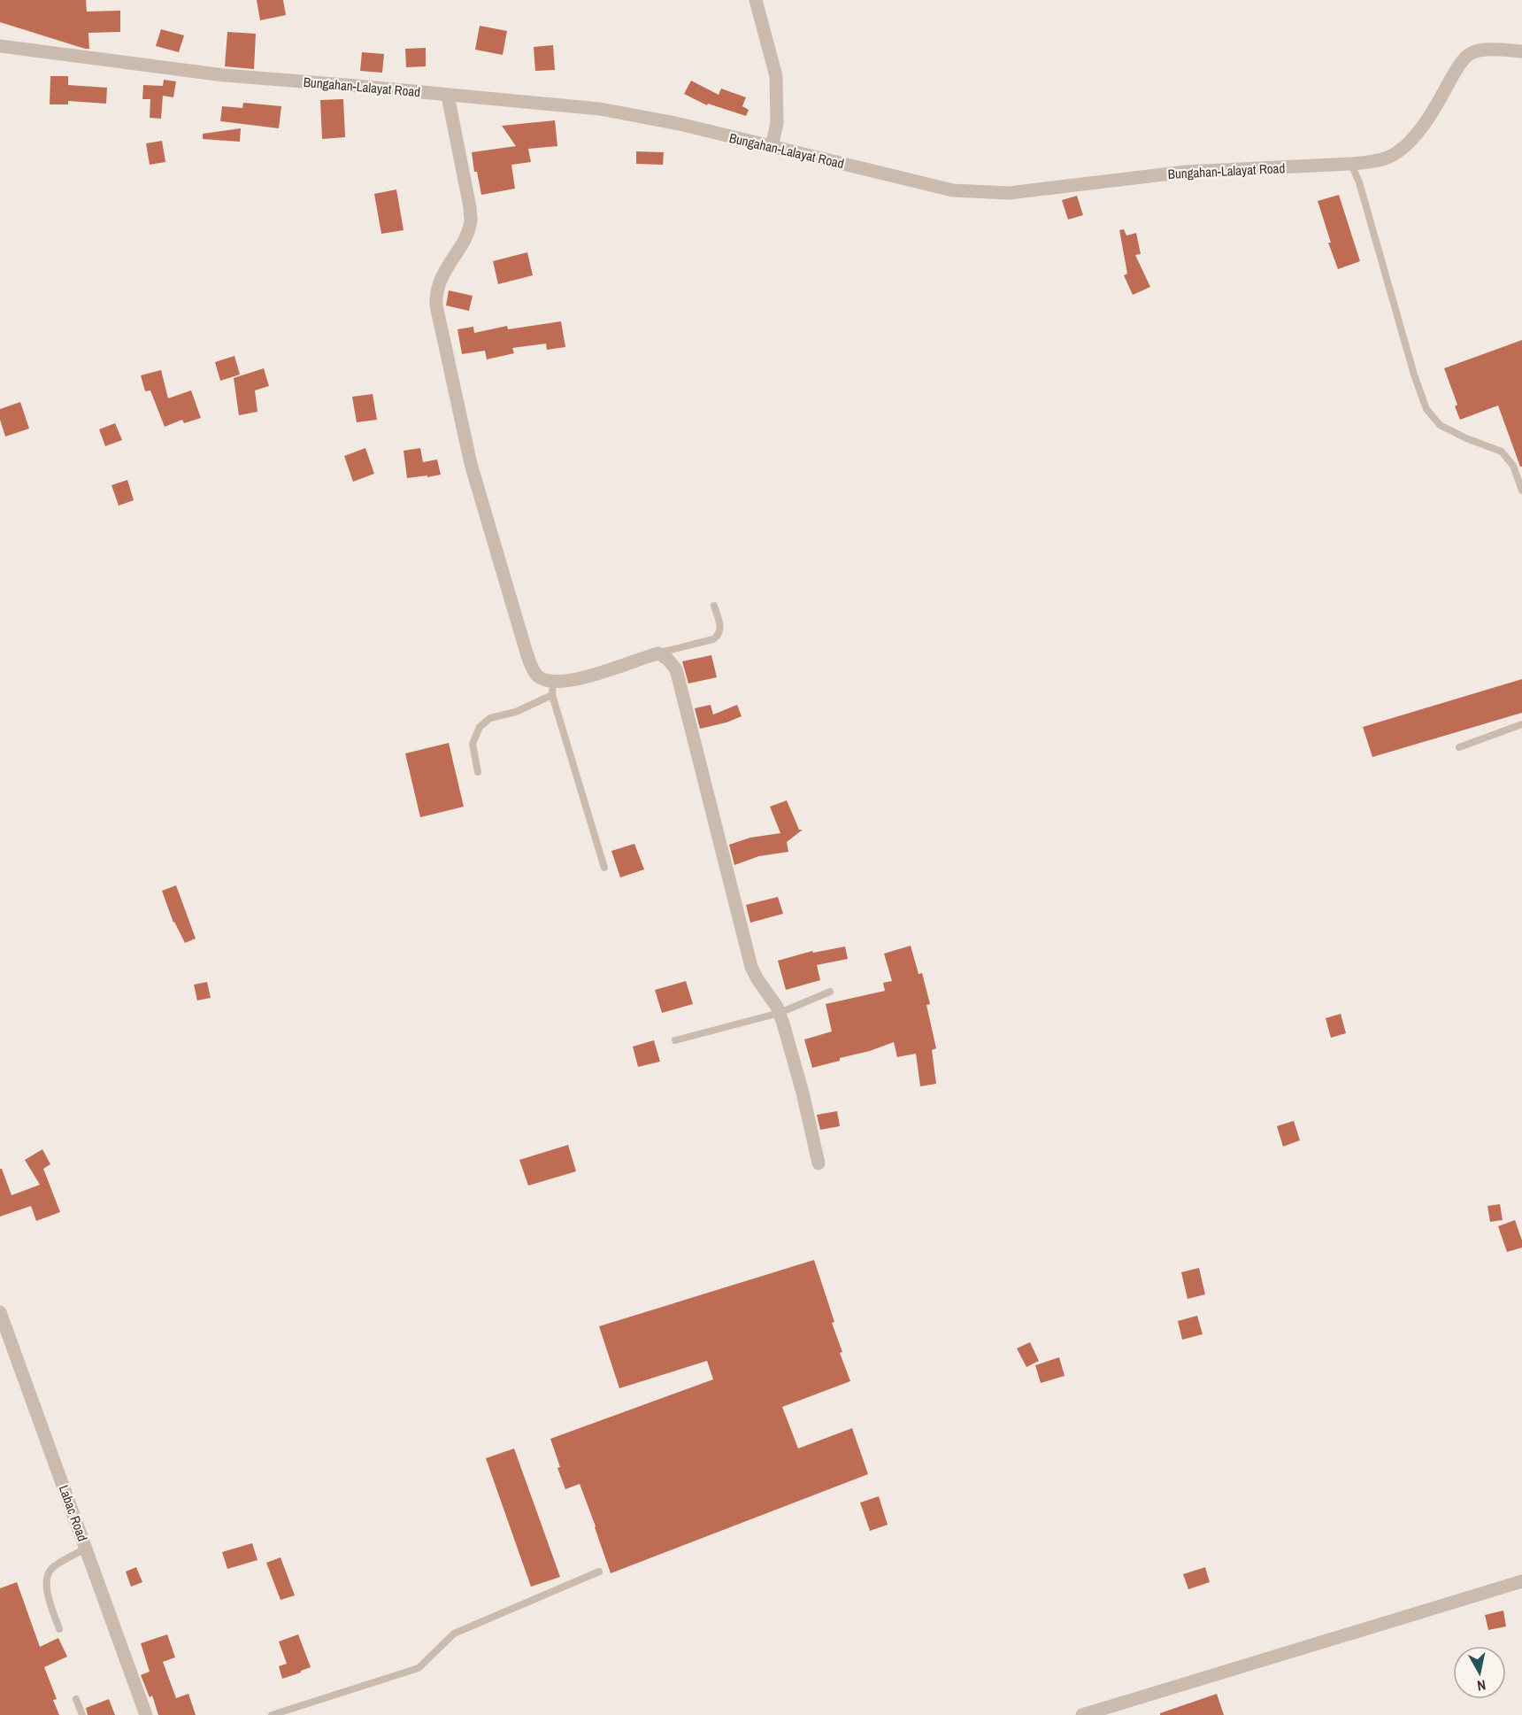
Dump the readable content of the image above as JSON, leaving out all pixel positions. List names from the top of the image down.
{
  "streets": {
    "street": ["Bungahan-Lalayat Road", "Labac Road"]
  },
  "north": "bottom"
}
